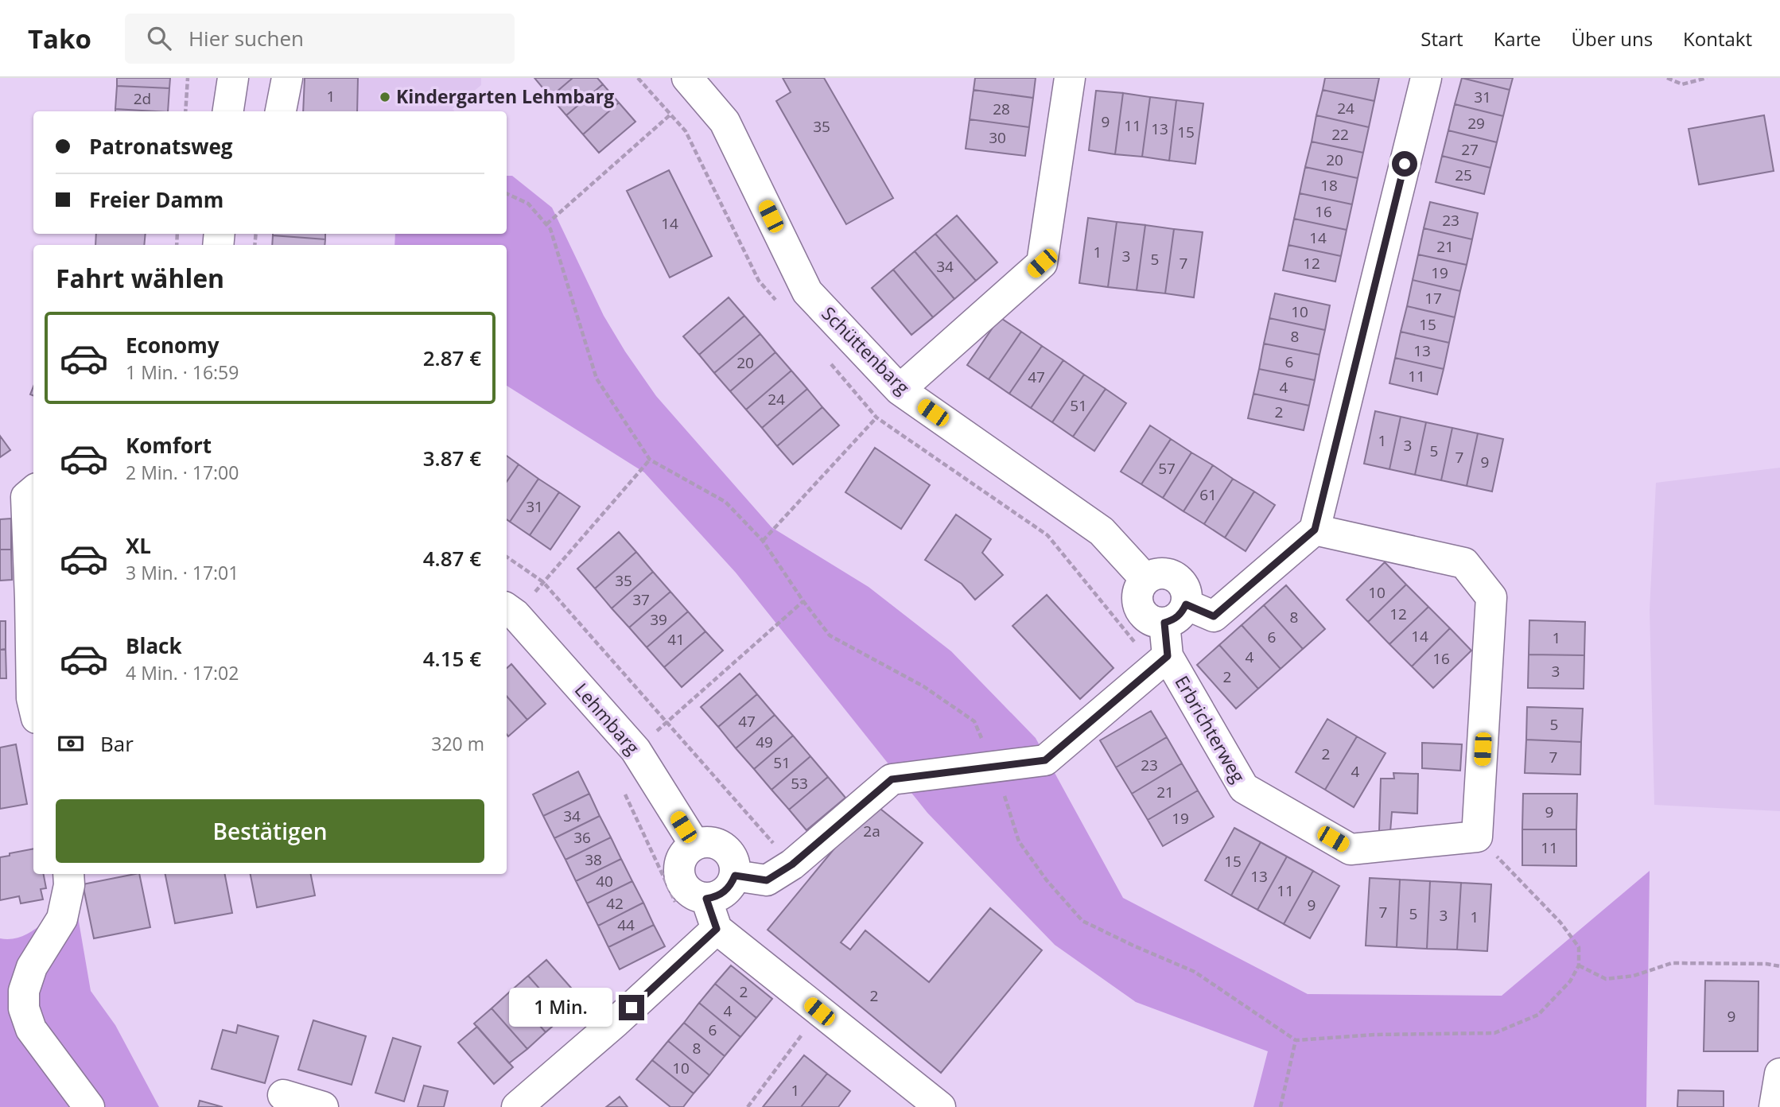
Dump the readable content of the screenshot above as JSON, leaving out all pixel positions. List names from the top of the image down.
{
  "streets": {
    "street": ["Schüttenbarg", "Lehmbarg", "Erbrichterweg"]
  },
  "crossings": [
    ["Schüttenbarg", "Erbrichterweg"]
  ],
  "places": ["Kindergarten Lehmbarg"],
  "house_numbers": [
    "1",
    "31",
    "2d",
    "24",
    "28",
    "9",
    "29",
    "11",
    "35",
    "13",
    "15",
    "22",
    "30",
    "27",
    "20",
    "25",
    "18",
    "16",
    "23",
    "14",
    "14",
    "21",
    "1",
    "3",
    "5",
    "7",
    "12",
    "34",
    "19",
    "17",
    "10",
    "15",
    "8",
    "13",
    "6",
    "20",
    "11",
    "47",
    "4",
    "24",
    "51",
    "2",
    "1",
    "3",
    "5",
    "7",
    "9",
    "57",
    "61",
    "31",
    "35",
    "10",
    "37",
    "12",
    "8",
    "39",
    "14",
    "6",
    "1",
    "41",
    "4",
    "16",
    "3",
    "2",
    "47",
    "5",
    "49",
    "2",
    "7",
    "51",
    "23",
    "4",
    "53",
    "21",
    "9",
    "34",
    "19",
    "2a",
    "36",
    "11",
    "38",
    "15",
    "13",
    "40",
    "11",
    "42",
    "9",
    "7",
    "5",
    "3",
    "1",
    "44",
    "2",
    "2",
    "4",
    "9",
    "6",
    "8",
    "10",
    "1"
  ],
  "page": {
    "header": "Tako",
    "search": "Hier suchen",
    "nav": [
      "Start",
      "Karte",
      "Über uns",
      "Kontakt"
    ],
    "banner": ["Patronatsweg", "Freier Damm"],
    "heading": "Fahrt wählen",
    "list": [
      {
        "name": "Economy",
        "note": "1 Min. · 16:59",
        "value": "2.87 €"
      },
      {
        "name": "Komfort",
        "note": "2 Min. · 17:00",
        "value": "3.87 €"
      },
      {
        "name": "XL",
        "note": "3 Min. · 17:01",
        "value": "4.87 €"
      },
      {
        "name": "Black",
        "note": "4 Min. · 17:02",
        "value": "4.15 €"
      }
    ],
    "pay": ["Bar", "320 m"],
    "buttons": "Bestätigen",
    "bubble": "1 Min."
  }
}
